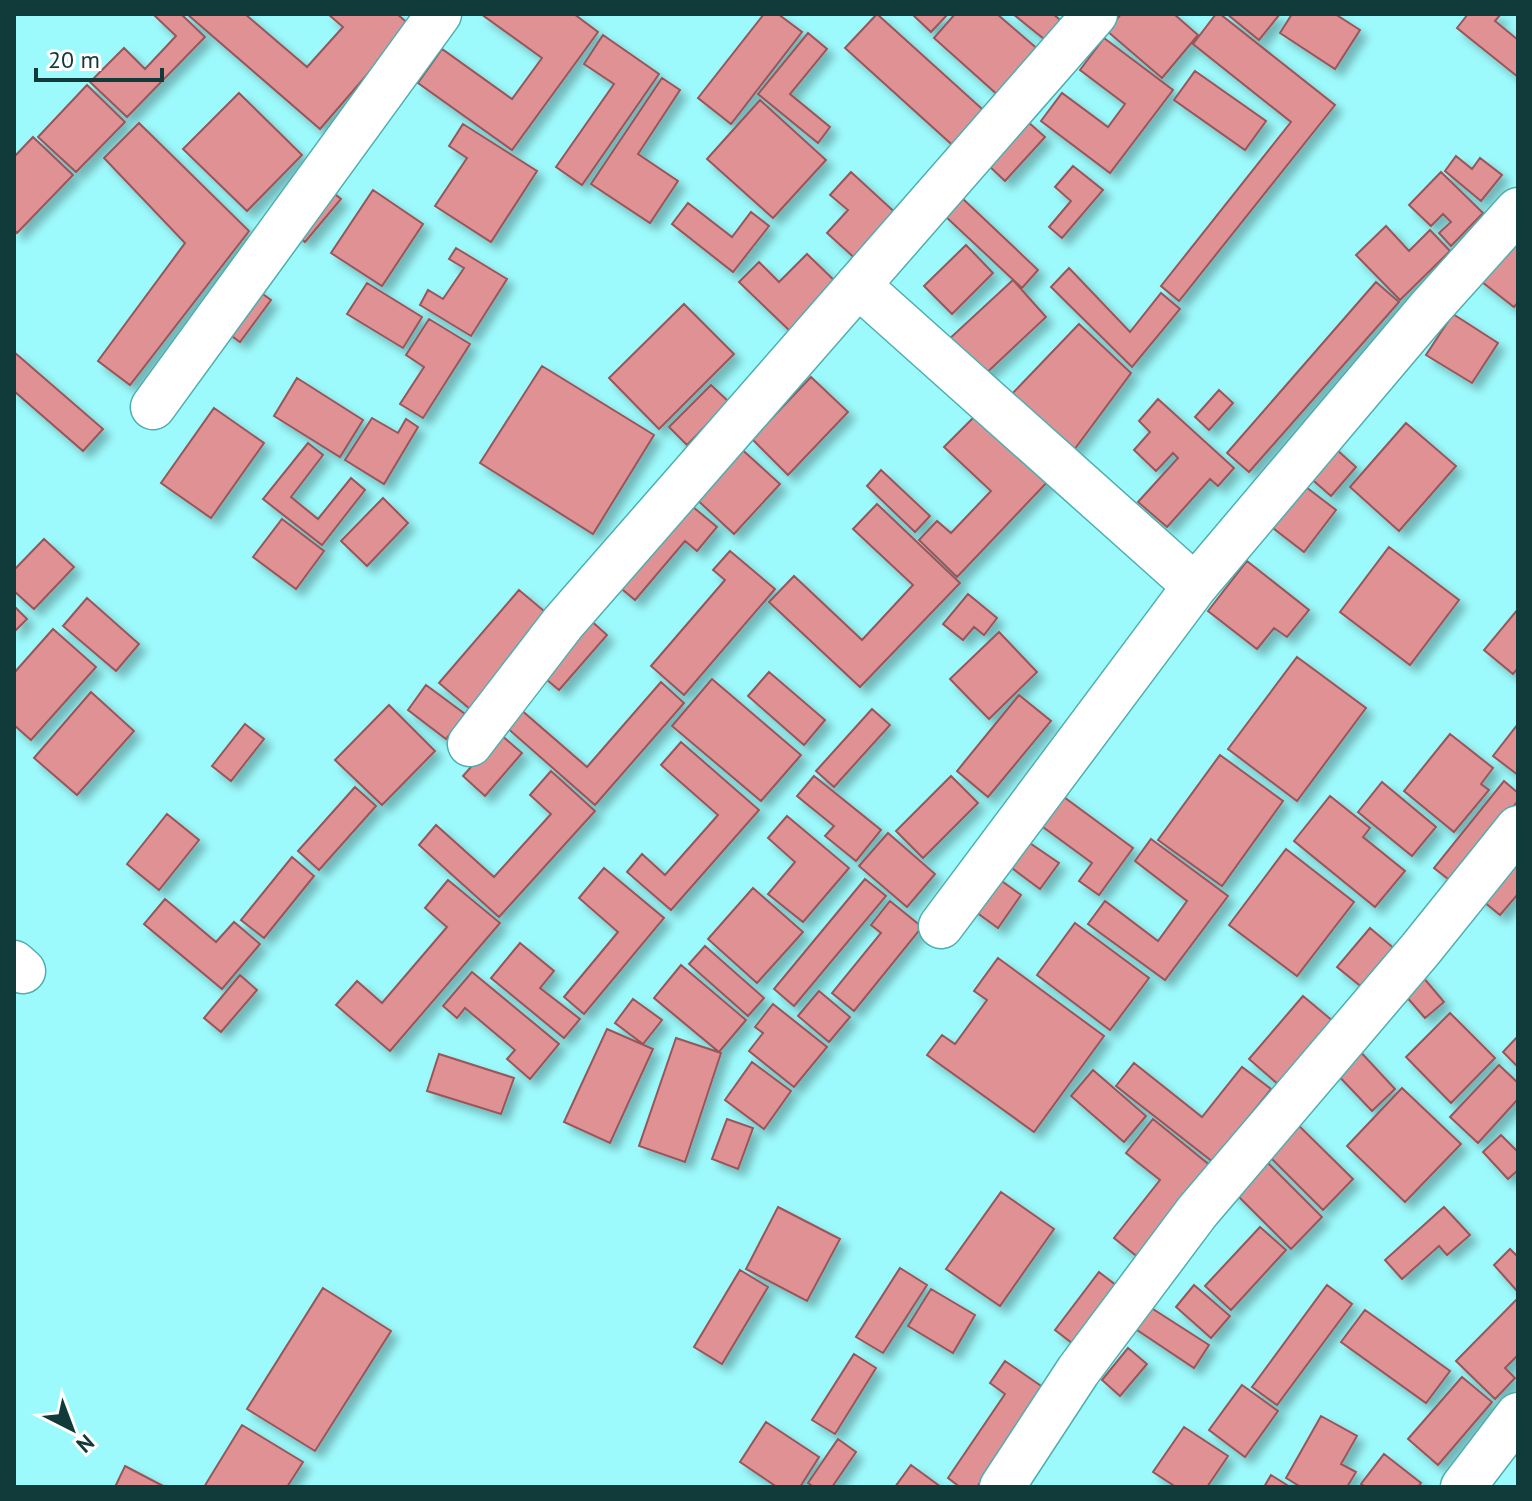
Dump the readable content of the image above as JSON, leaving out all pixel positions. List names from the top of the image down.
{
  "scale_bar": "20 m",
  "north": "bottom right"
}
